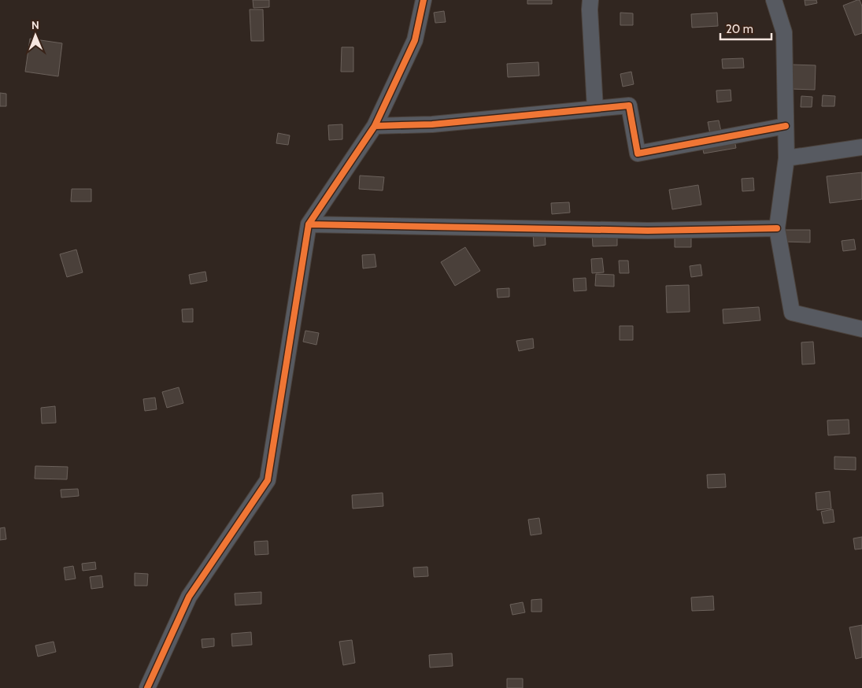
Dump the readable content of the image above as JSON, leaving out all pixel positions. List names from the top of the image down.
{
  "scale_bar": "20 m",
  "north": "top"
}
